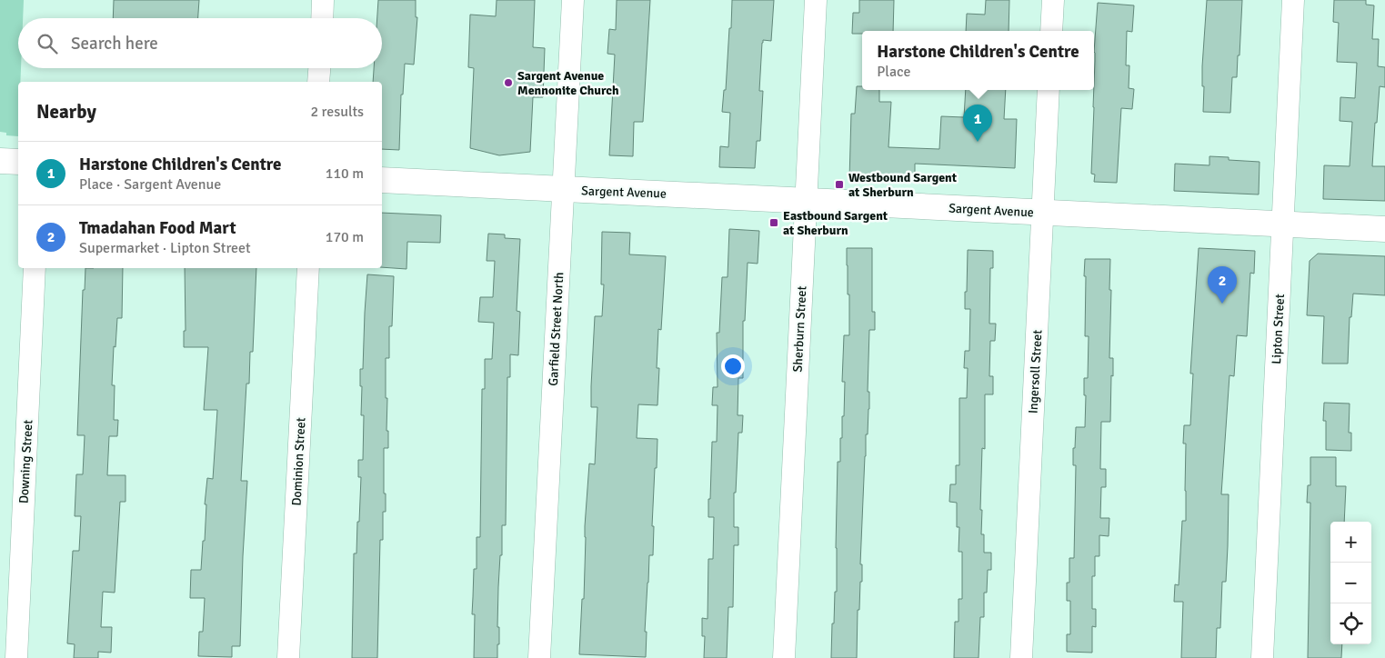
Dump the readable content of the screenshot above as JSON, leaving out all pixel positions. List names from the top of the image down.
{
  "streets": {
    "main road": ["Sargent Avenue"],
    "street": [
      "Garfield Street North",
      "Sherburn Street",
      "Lipton Street",
      "Ingersoll Street",
      "Downing Street",
      "Dominion Street"
    ]
  },
  "crossings": [
    ["Sargent Avenue", "Garfield Street North"],
    ["Sargent Avenue", "Sherburn Street"],
    ["Sargent Avenue", "Lipton Street"],
    ["Sargent Avenue", "Ingersoll Street"]
  ],
  "places": {
    "other": ["Sargent Avenue Mennonite Church"],
    "transit": ["Westbound Sargent at Sherburn", "Eastbound Sargent at Sherburn"]
  },
  "page": {
    "search": "Search here",
    "popup": ["Harstone Children's Centre", "Place"],
    "heading": ["Nearby", "2 results"],
    "pins": ["1", "2"],
    "list": [
      {
        "mark": "1",
        "name": "Harstone Children's Centre",
        "note": "Place · Sargent Avenue",
        "value": "110 m"
      },
      {
        "mark": "2",
        "name": "Tmadahan Food Mart",
        "note": "Supermarket · Lipton Street",
        "value": "170 m"
      }
    ],
    "map_buttons": ["+", "−"]
  }
}
